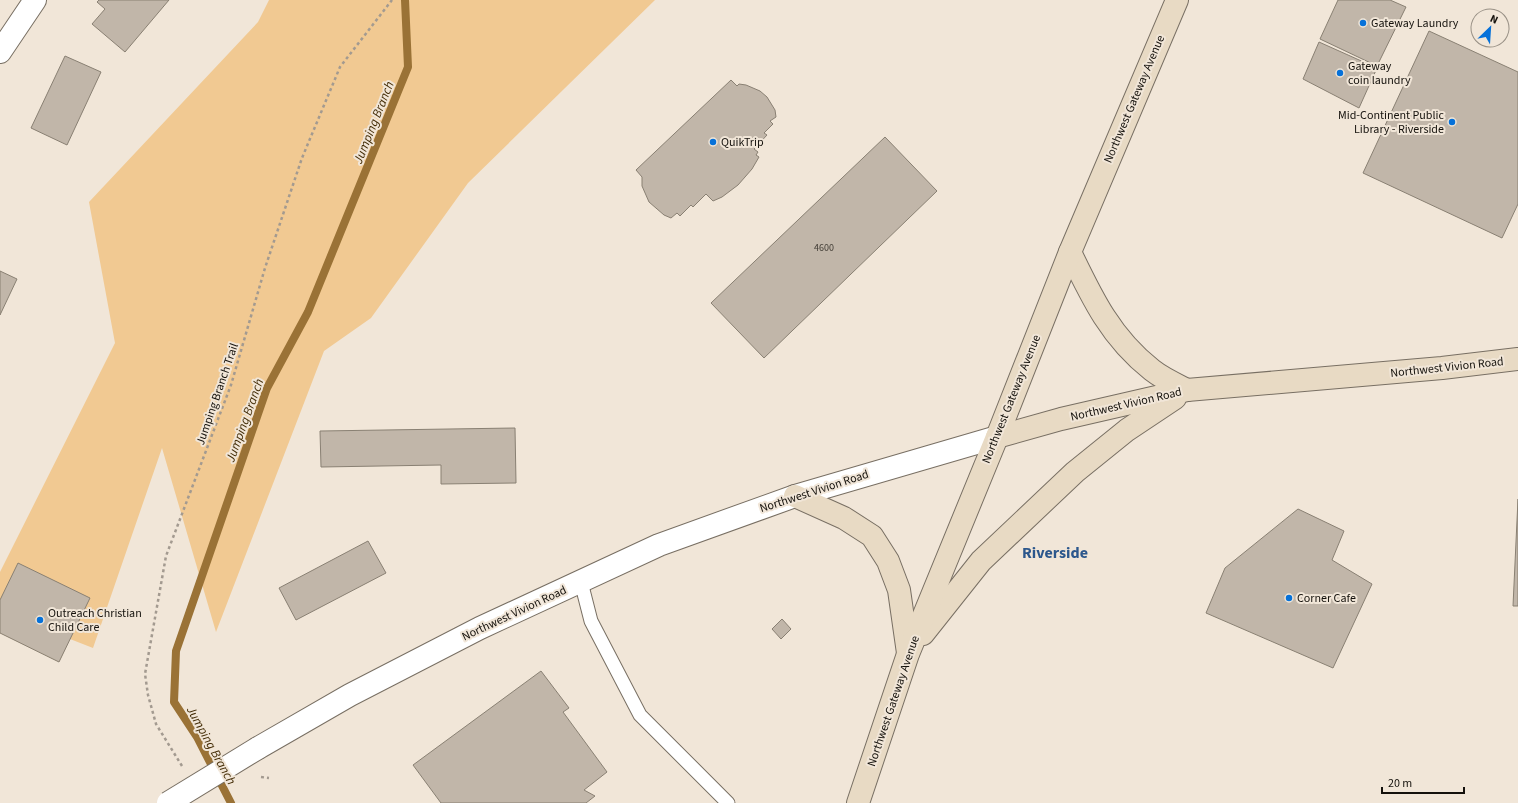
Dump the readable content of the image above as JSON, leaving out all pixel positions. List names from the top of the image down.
{
  "streets": {
    "main road": ["Northwest Gateway Avenue", "Northwest Vivion Road"],
    "path": ["Jumping Branch Trail"]
  },
  "crossings": [
    ["Northwest Gateway Avenue", "Northwest Vivion Road"]
  ],
  "districts": ["Riverside"],
  "water": ["Jumping Branch"],
  "places": [
    "Gateway Laundry",
    "Gateway coin laundry",
    "Mid-Continent Public Library - Riverside",
    "QuikTrip",
    "Corner Cafe",
    "Outreach Christian Child Care"
  ],
  "house_numbers": ["4600"],
  "scale_bar": "20 m",
  "north": "top right"
}
